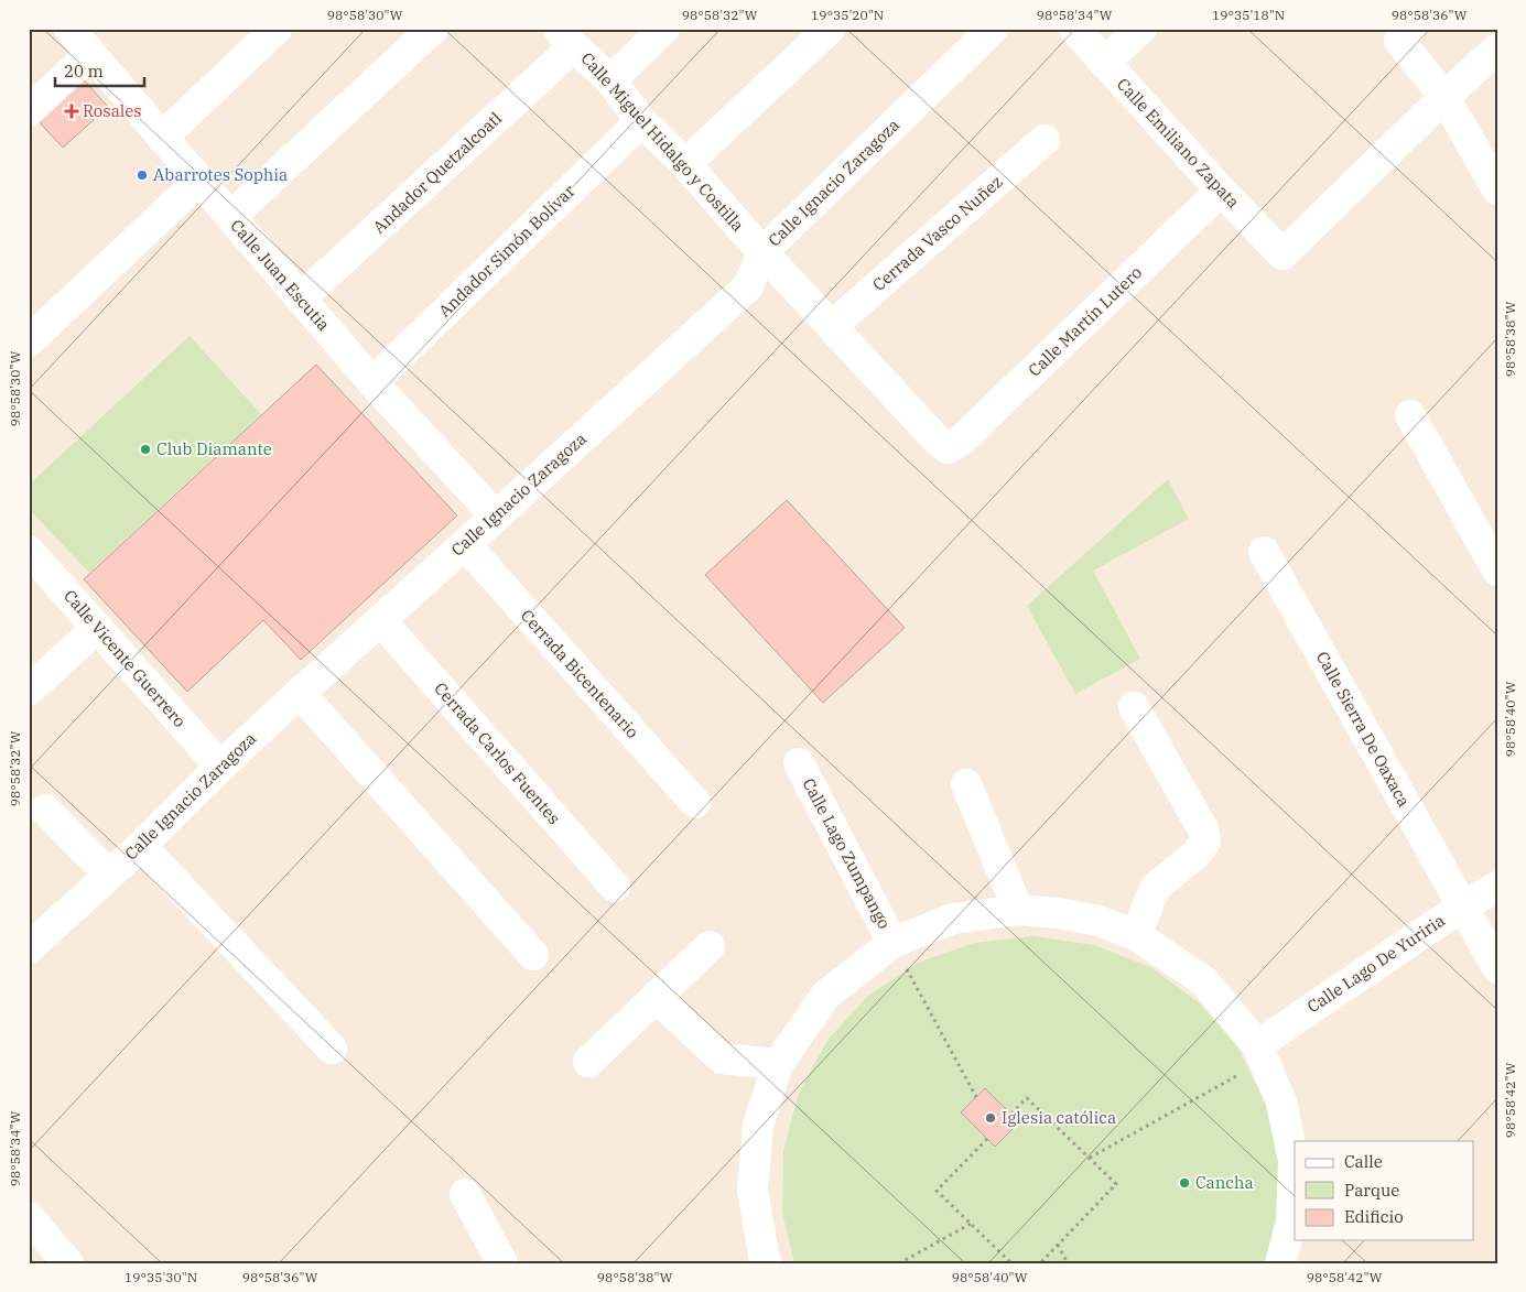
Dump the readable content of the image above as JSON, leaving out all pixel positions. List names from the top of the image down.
{
  "streets": {
    "street": [
      "Calle Miguel Hidalgo y Costilla",
      "Calle Emiliano Zapata",
      "Andador Quetzalcoatl",
      "Calle Ignacio Zaragoza",
      "Cerrada Vasco Nuñez",
      "Andador Simón Bolívar",
      "Calle Juan Escutia",
      "Calle Martín Lutero",
      "Calle Vicente Guerrero",
      "Cerrada Bicentenario",
      "Calle Sierra De Oaxaca",
      "Cerrada Carlos Fuentes",
      "Calle Lago Zumpango",
      "Calle Lago De Yuriria"
    ]
  },
  "crossings": [
    ["Calle Miguel Hidalgo y Costilla", "Andador Quetzalcoatl"],
    ["Calle Miguel Hidalgo y Costilla", "Calle Ignacio Zaragoza"],
    ["Calle Miguel Hidalgo y Costilla", "Cerrada Vasco Nuñez"],
    ["Calle Miguel Hidalgo y Costilla", "Andador Simón Bolívar"],
    ["Calle Miguel Hidalgo y Costilla", "Calle Martín Lutero"],
    ["Calle Emiliano Zapata", "Calle Martín Lutero"],
    ["Andador Quetzalcoatl", "Calle Juan Escutia"],
    ["Calle Ignacio Zaragoza", "Calle Juan Escutia"],
    ["Calle Ignacio Zaragoza", "Calle Vicente Guerrero"],
    ["Calle Ignacio Zaragoza", "Cerrada Bicentenario"],
    ["Calle Ignacio Zaragoza", "Cerrada Carlos Fuentes"],
    ["Andador Simón Bolívar", "Calle Juan Escutia"],
    ["Calle Sierra De Oaxaca", "Calle Lago De Yuriria"]
  ],
  "places": {
    "health": ["Rosales"],
    "other": [
      "Abarrotes Sophia",
      "Club Diamante",
      "Iglesia católica",
      "Cancha"
    ]
  },
  "legend": ["Calle", "Parque", "Edificio"],
  "scale_bar": "20 m",
  "coordinates": [
    "98°58'30\"W",
    "98°58'32\"W",
    "19°35'20\"N",
    "98°58'34\"W",
    "19°35'18\"N",
    "98°58'36\"W",
    "98°58'38\"W",
    "98°58'40\"W",
    "98°58'42\"W",
    "19°35'30\"N"
  ]
}
